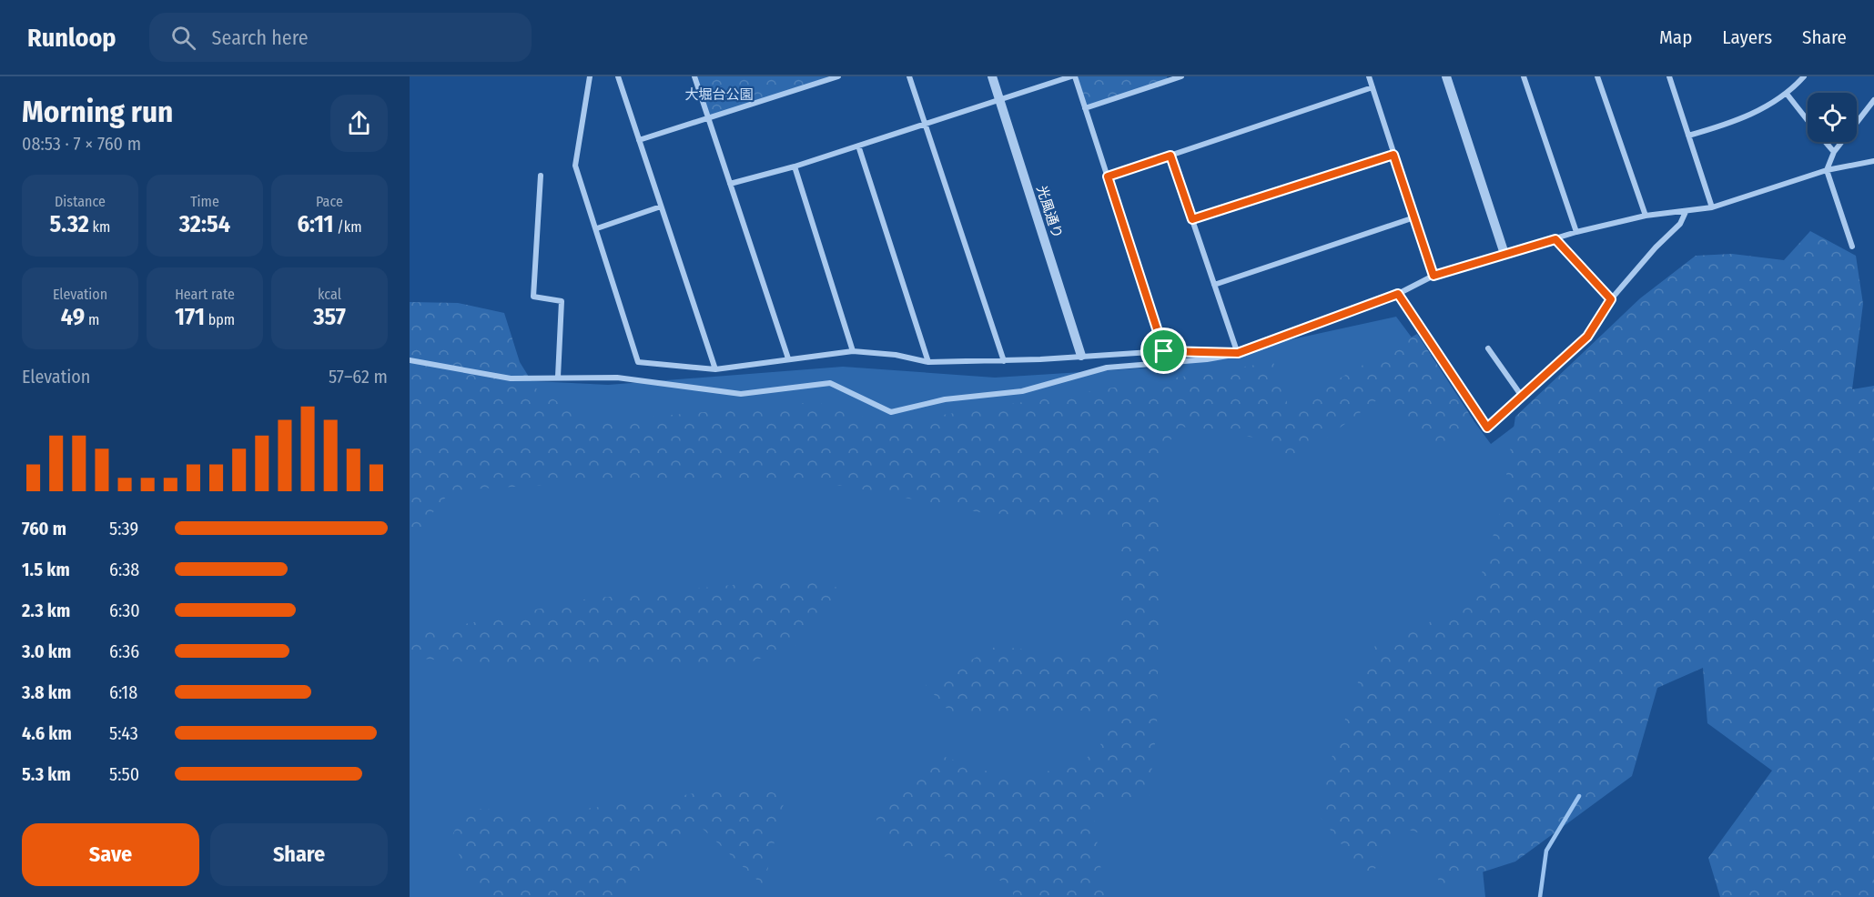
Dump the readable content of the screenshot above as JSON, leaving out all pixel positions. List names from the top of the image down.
{
  "streets": {
    "street": ["光風通り"]
  },
  "parks": ["大堀台公園"],
  "page": {
    "header": "Runloop",
    "search": "Search here",
    "nav": ["Map", "Layers", "Share"],
    "heading": ["Morning run", "08:53 · 7 × 760 m"],
    "stats": [
      ["Distance", "5.32 km"],
      ["Time", "32:54"],
      ["Pace", "6:11 /km"],
      ["Elevation", "49 m"],
      ["Heart rate", "171 bpm"],
      ["kcal", "357"]
    ],
    "chart": ["Elevation", "57–62 m"],
    "list": [
      {
        "name": "760 m",
        "note": "5:39"
      },
      {
        "name": "1.5 km",
        "note": "6:38"
      },
      {
        "name": "2.3 km",
        "note": "6:30"
      },
      {
        "name": "3.0 km",
        "note": "6:36"
      },
      {
        "name": "3.8 km",
        "note": "6:18"
      },
      {
        "name": "4.6 km",
        "note": "5:43"
      },
      {
        "name": "5.3 km",
        "note": "5:50"
      }
    ],
    "buttons": ["Save", "Share"]
  }
}
